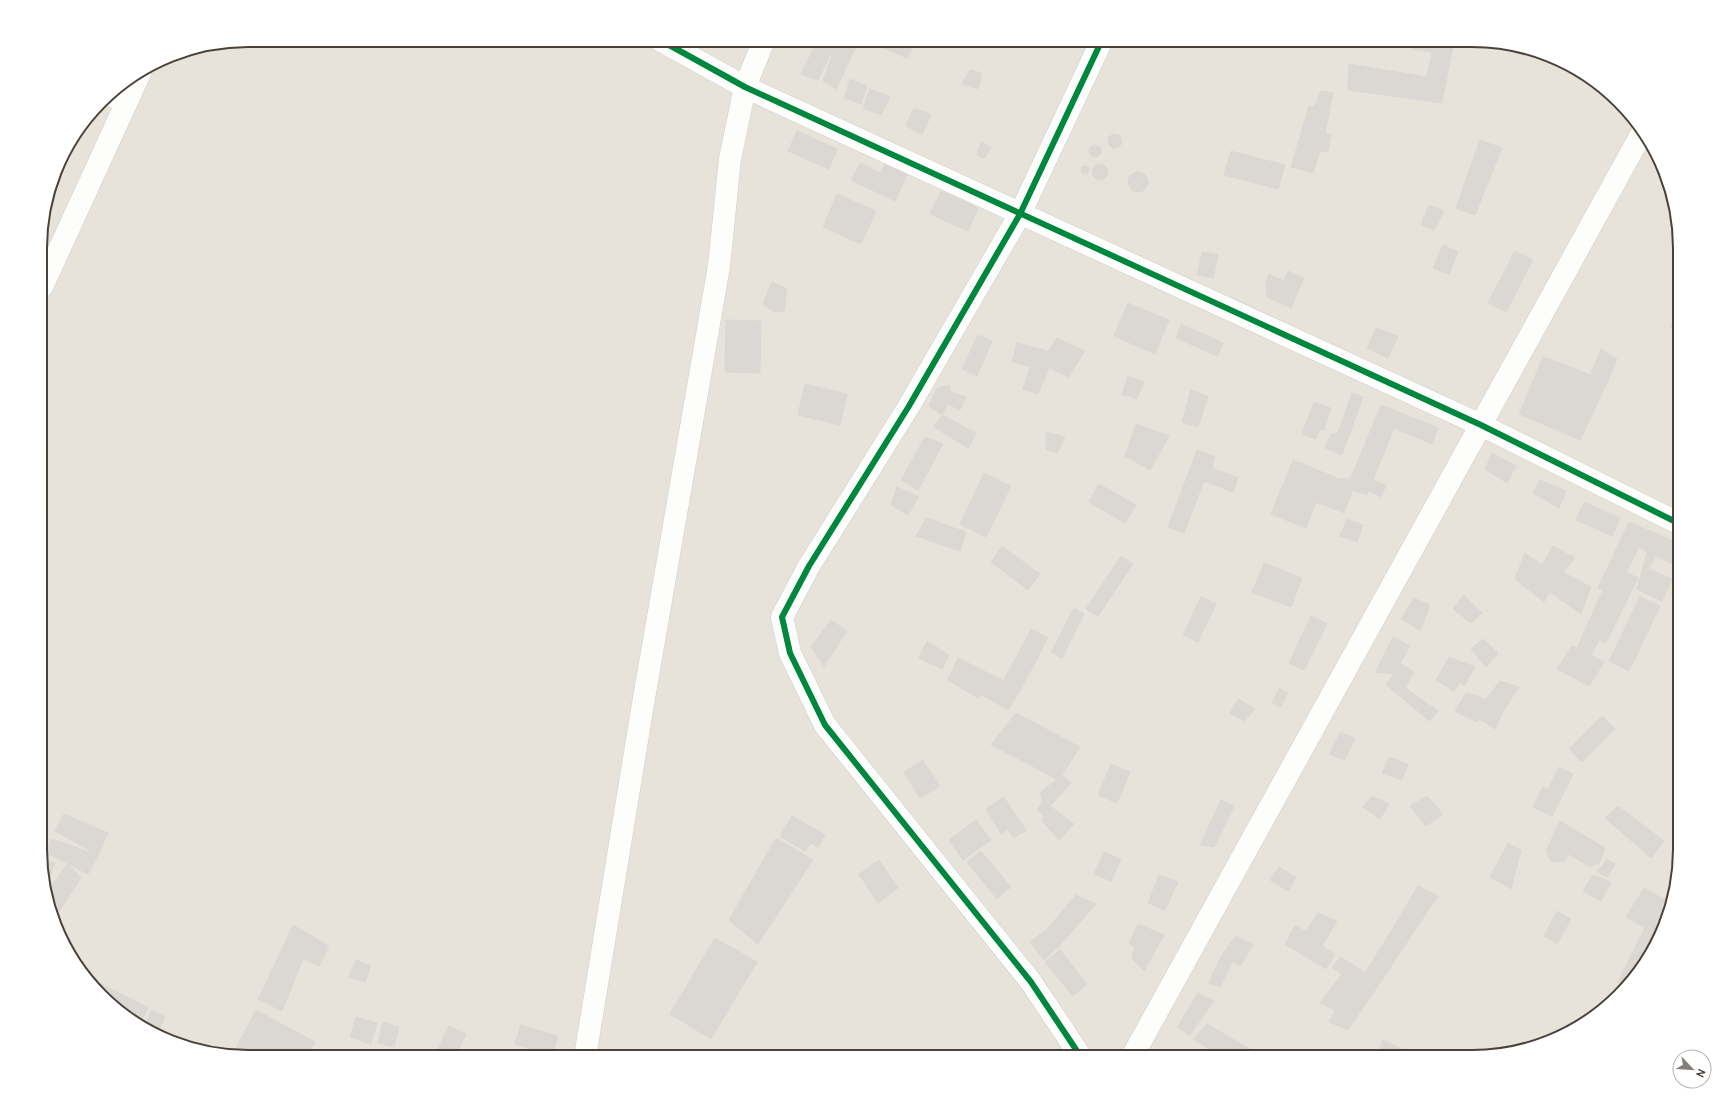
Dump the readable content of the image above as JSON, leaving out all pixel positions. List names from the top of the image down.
{
  "north": "bottom right"
}
